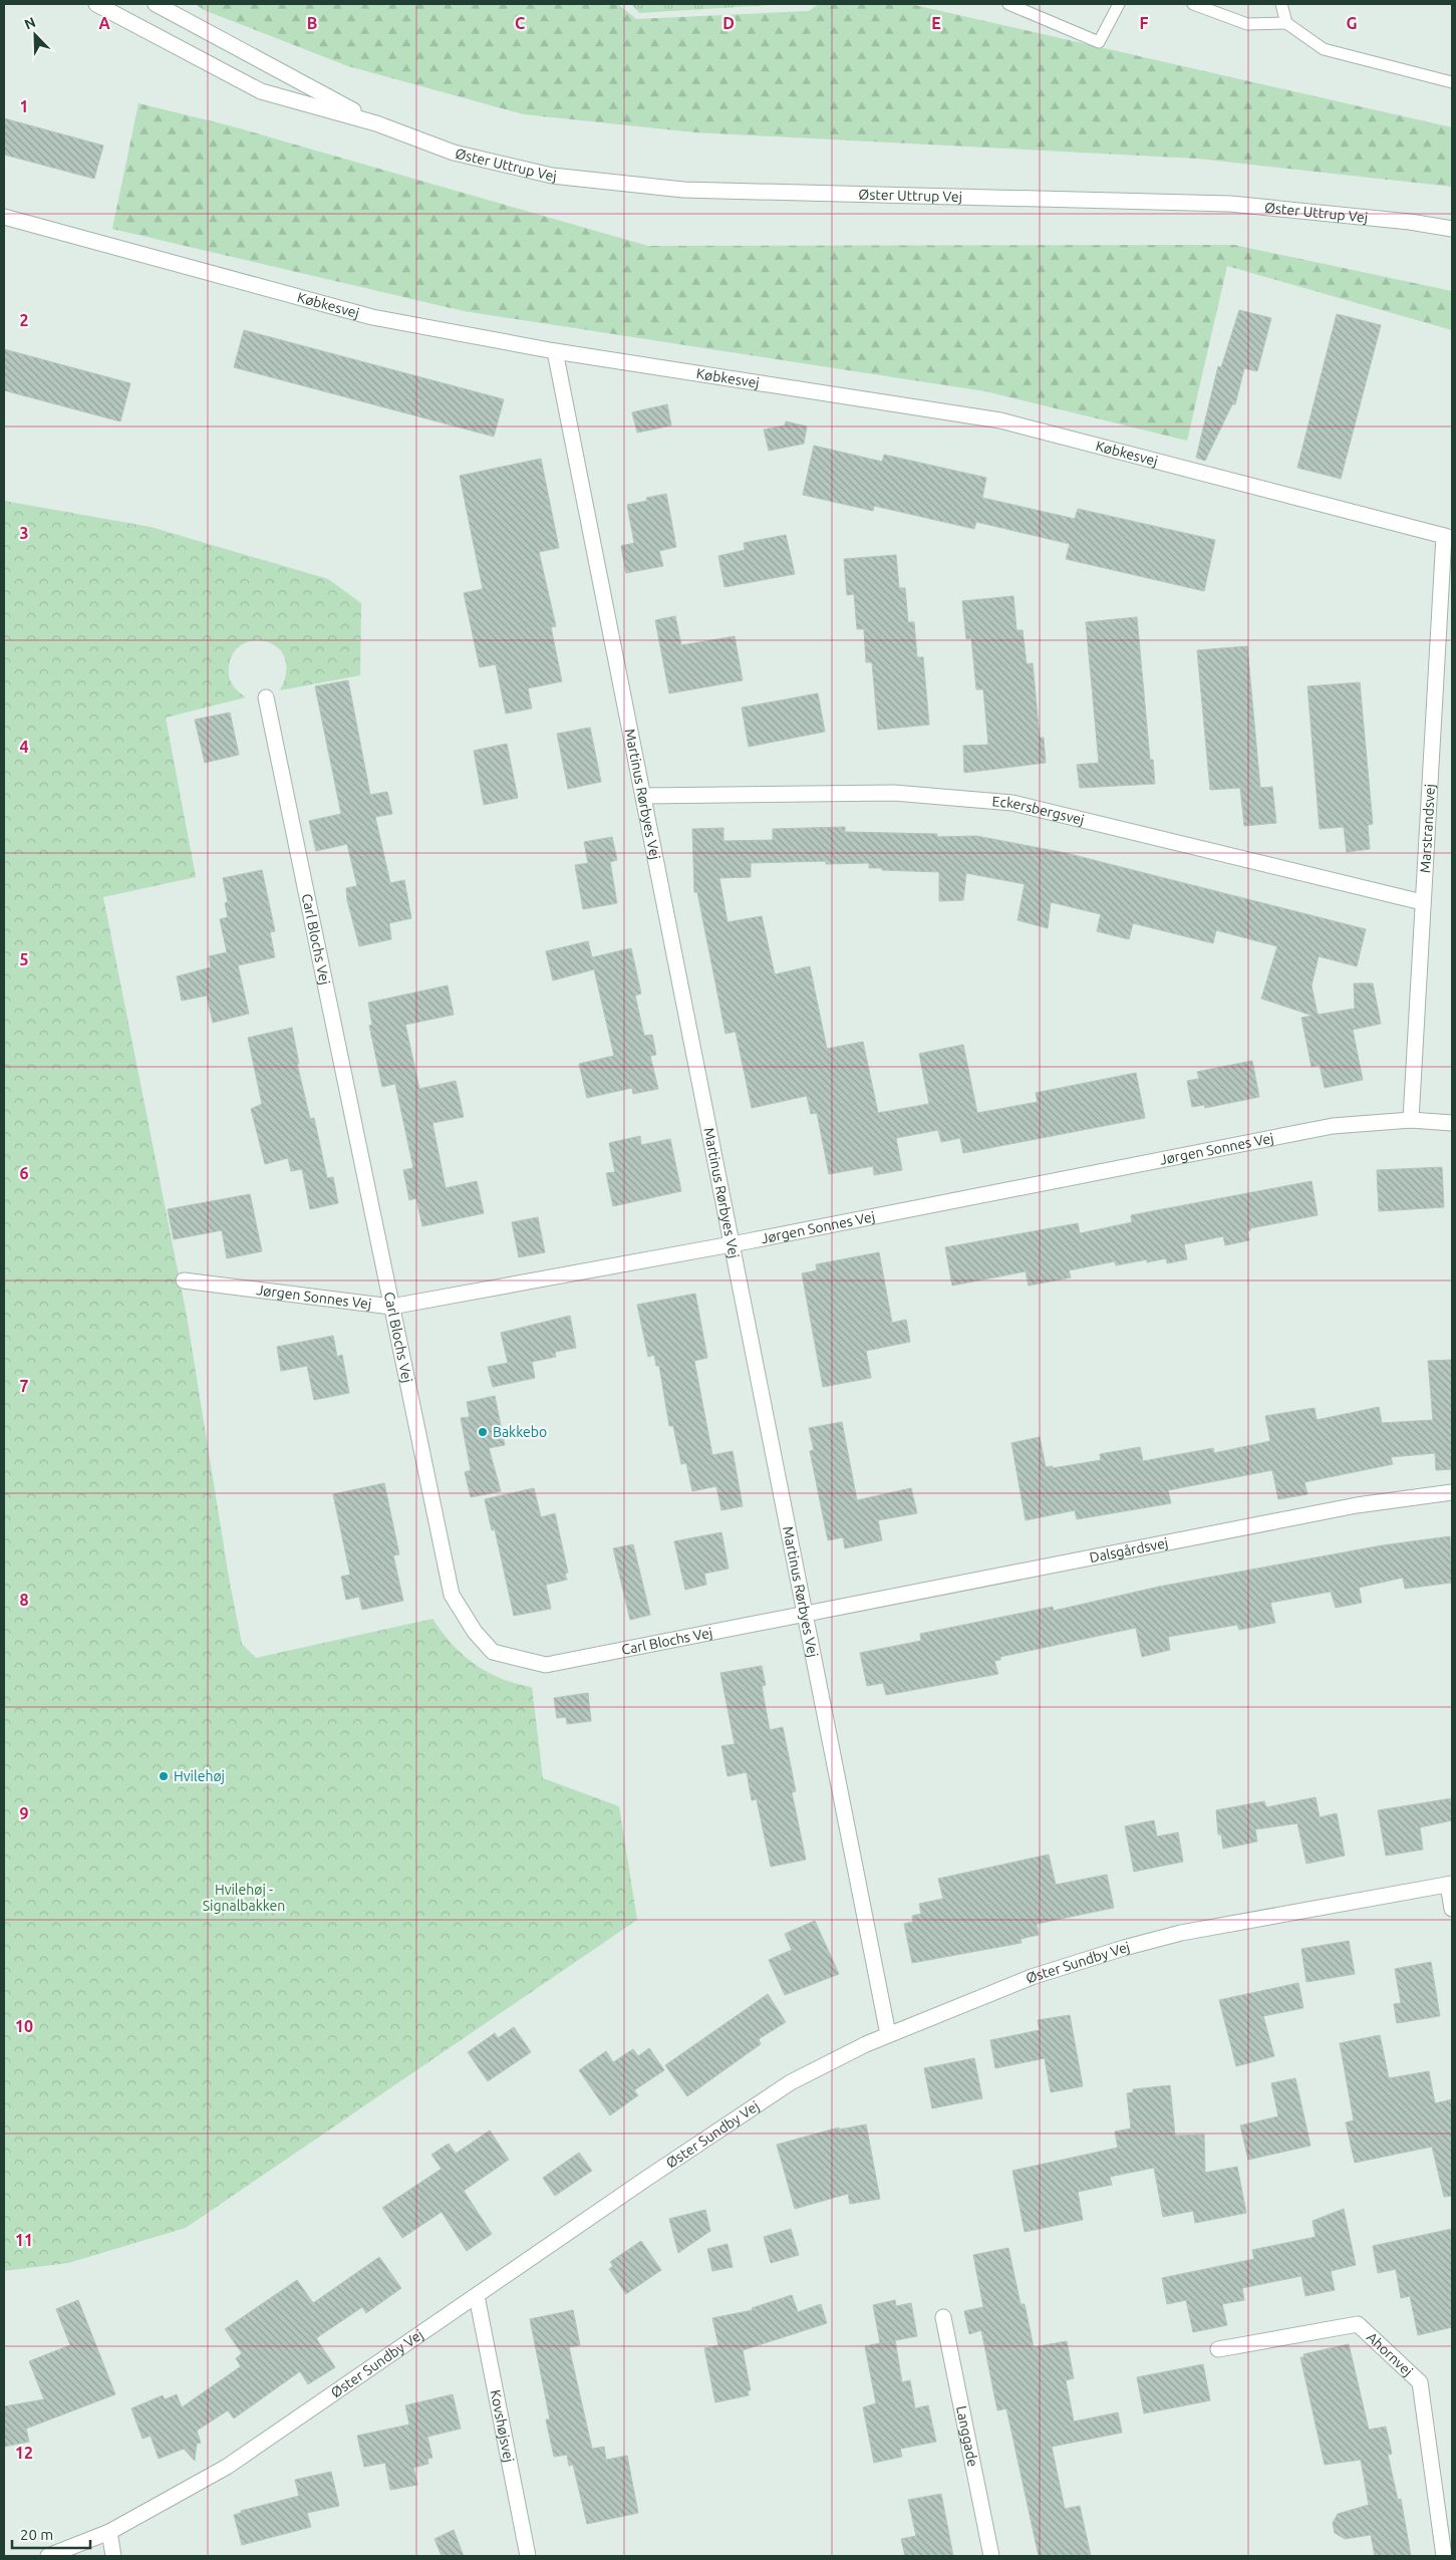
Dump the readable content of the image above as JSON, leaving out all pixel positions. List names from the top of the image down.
{
  "streets": {
    "street": [
      "Øster Uttrup Vej",
      "Købkesvej",
      "Martinus Rørbyes Vej",
      "Eckersbergsvej",
      "Marstrandsvej",
      "Carl Blochs Vej",
      "Jørgen Sonnes Vej",
      "Dalsgårdsvej",
      "Øster Sundby Vej",
      "Ahornvej",
      "Kovshøjsvej",
      "Langgade"
    ]
  },
  "crossings": [
    ["Købkesvej", "Martinus Rørbyes Vej"],
    ["Købkesvej", "Marstrandsvej"],
    ["Martinus Rørbyes Vej", "Eckersbergsvej"],
    ["Martinus Rørbyes Vej", "Carl Blochs Vej"],
    ["Martinus Rørbyes Vej", "Jørgen Sonnes Vej"],
    ["Martinus Rørbyes Vej", "Dalsgårdsvej"],
    ["Martinus Rørbyes Vej", "Øster Sundby Vej"],
    ["Eckersbergsvej", "Marstrandsvej"],
    ["Marstrandsvej", "Jørgen Sonnes Vej"],
    ["Carl Blochs Vej", "Jørgen Sonnes Vej"],
    ["Carl Blochs Vej", "Dalsgårdsvej"],
    ["Øster Sundby Vej", "Kovshøjsvej"]
  ],
  "parks": ["Hvilehøj - Signalbakken"],
  "places": ["Bakkebo", "Hvilehøj"],
  "scale_bar": "20 m",
  "north": "top left",
  "grid": {
    "columns": [
      "A",
      "B",
      "C",
      "D",
      "E",
      "F",
      "G"
    ],
    "rows": [
      "1",
      "2",
      "3",
      "4",
      "5",
      "6",
      "7",
      "8",
      "9",
      "10",
      "11",
      "12"
    ]
  }
}
